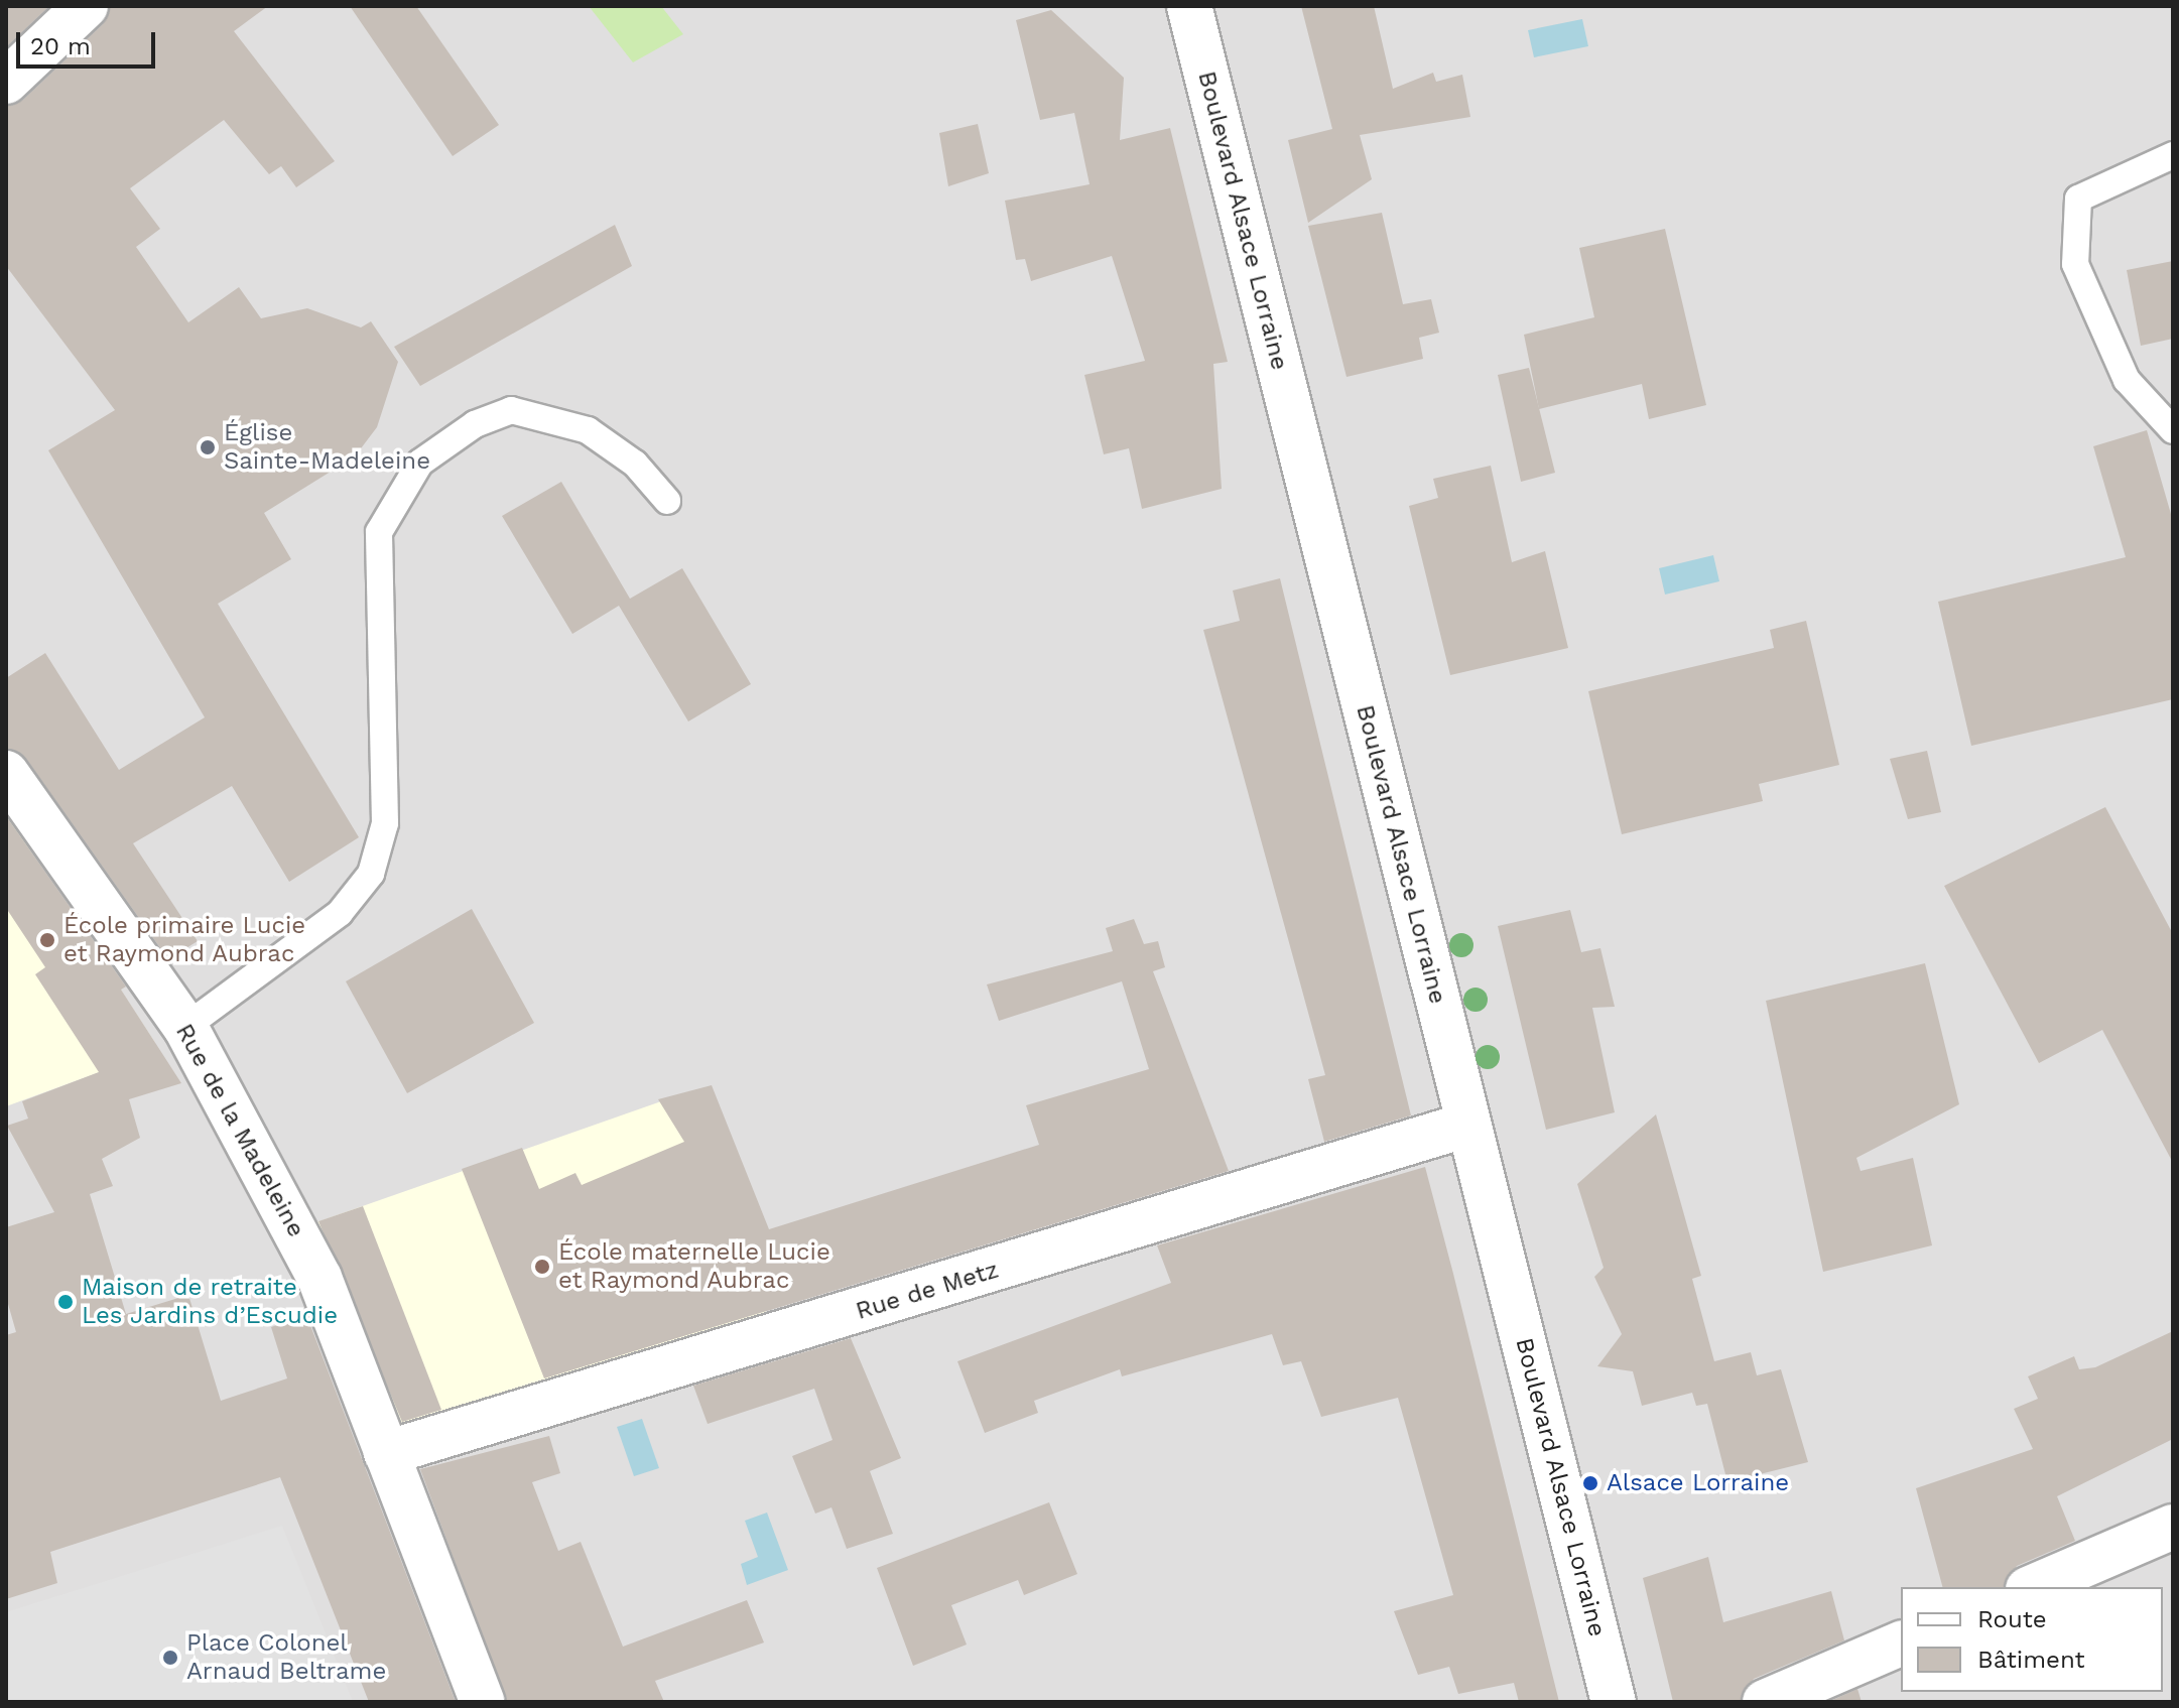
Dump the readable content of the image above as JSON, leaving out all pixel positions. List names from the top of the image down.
{
  "streets": {
    "street": ["Boulevard Alsace Lorraine", "Rue de la Madeleine", "Rue de Metz"]
  },
  "crossings": [
    ["Boulevard Alsace Lorraine", "Rue de Metz"],
    ["Rue de la Madeleine", "Rue de Metz"]
  ],
  "places": [
    "Église Sainte-Madeleine",
    "École primaire Lucie et Raymond Aubrac",
    "École maternelle Lucie et Raymond Aubrac",
    "Maison de retraite Les Jardins d’Escudie",
    "Alsace Lorraine",
    "Place Colonel Arnaud Beltrame"
  ],
  "legend": ["Route", "Bâtiment"],
  "scale_bar": "20 m"
}
